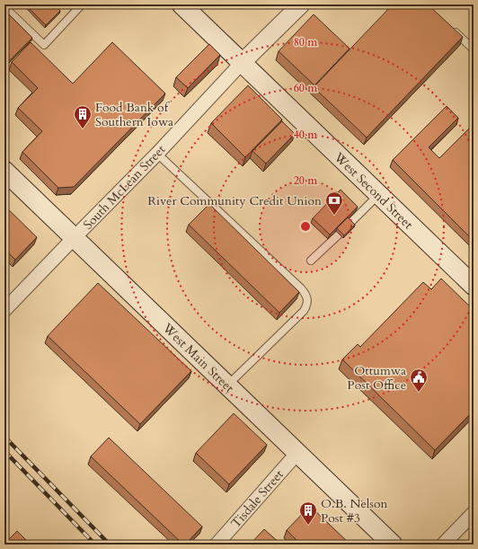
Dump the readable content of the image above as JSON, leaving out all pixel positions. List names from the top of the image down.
{
  "streets": {
    "main road": ["West Second Street", "West Main Street"],
    "street": ["South McLean Street", "Tisdale Street"]
  },
  "crossings": [
    ["South McLean Street", "West Second Street"],
    ["South McLean Street", "West Main Street"],
    ["West Main Street", "Tisdale Street"]
  ],
  "places": {
    "building": ["Food Bank of Southern Iowa", "O.B. Nelson Post #3"],
    "bank": ["River Community Credit Union"],
    "public building": ["Ottumwa Post Office"]
  },
  "rings": [
    "80 m",
    "60 m",
    "40 m",
    "20 m"
  ]
}
